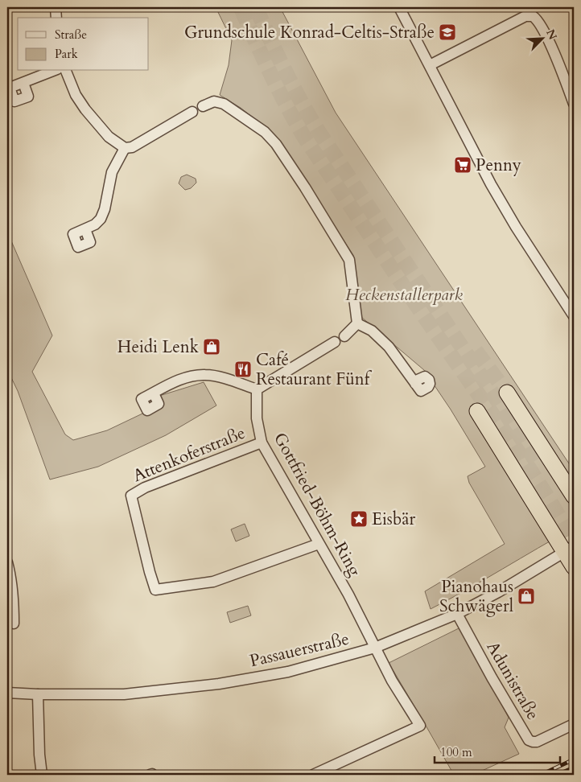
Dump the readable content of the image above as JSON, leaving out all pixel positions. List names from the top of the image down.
{
  "streets": {
    "street": [
      "Attenkoferstraße",
      "Gottfried-Böhm-Ring",
      "Passauerstraße",
      "Adunistraße"
    ]
  },
  "crossings": [
    ["Attenkoferstraße", "Gottfried-Böhm-Ring"],
    ["Gottfried-Böhm-Ring", "Passauerstraße"],
    ["Passauerstraße", "Adunistraße"]
  ],
  "parks": ["Heckenstallerpark"],
  "places": {
    "school or university": ["Grundschule Konrad-Celtis-Straße"],
    "supermarket": ["Penny"],
    "shop": ["Heidi Lenk", "Pianohaus Schwägerl"],
    "restaurant": ["Café Restaurant Fünf"],
    "place": ["Eisbär"]
  },
  "legend": ["Straße", "Park"],
  "scale_bar": "100 m",
  "north": "top right"
}
